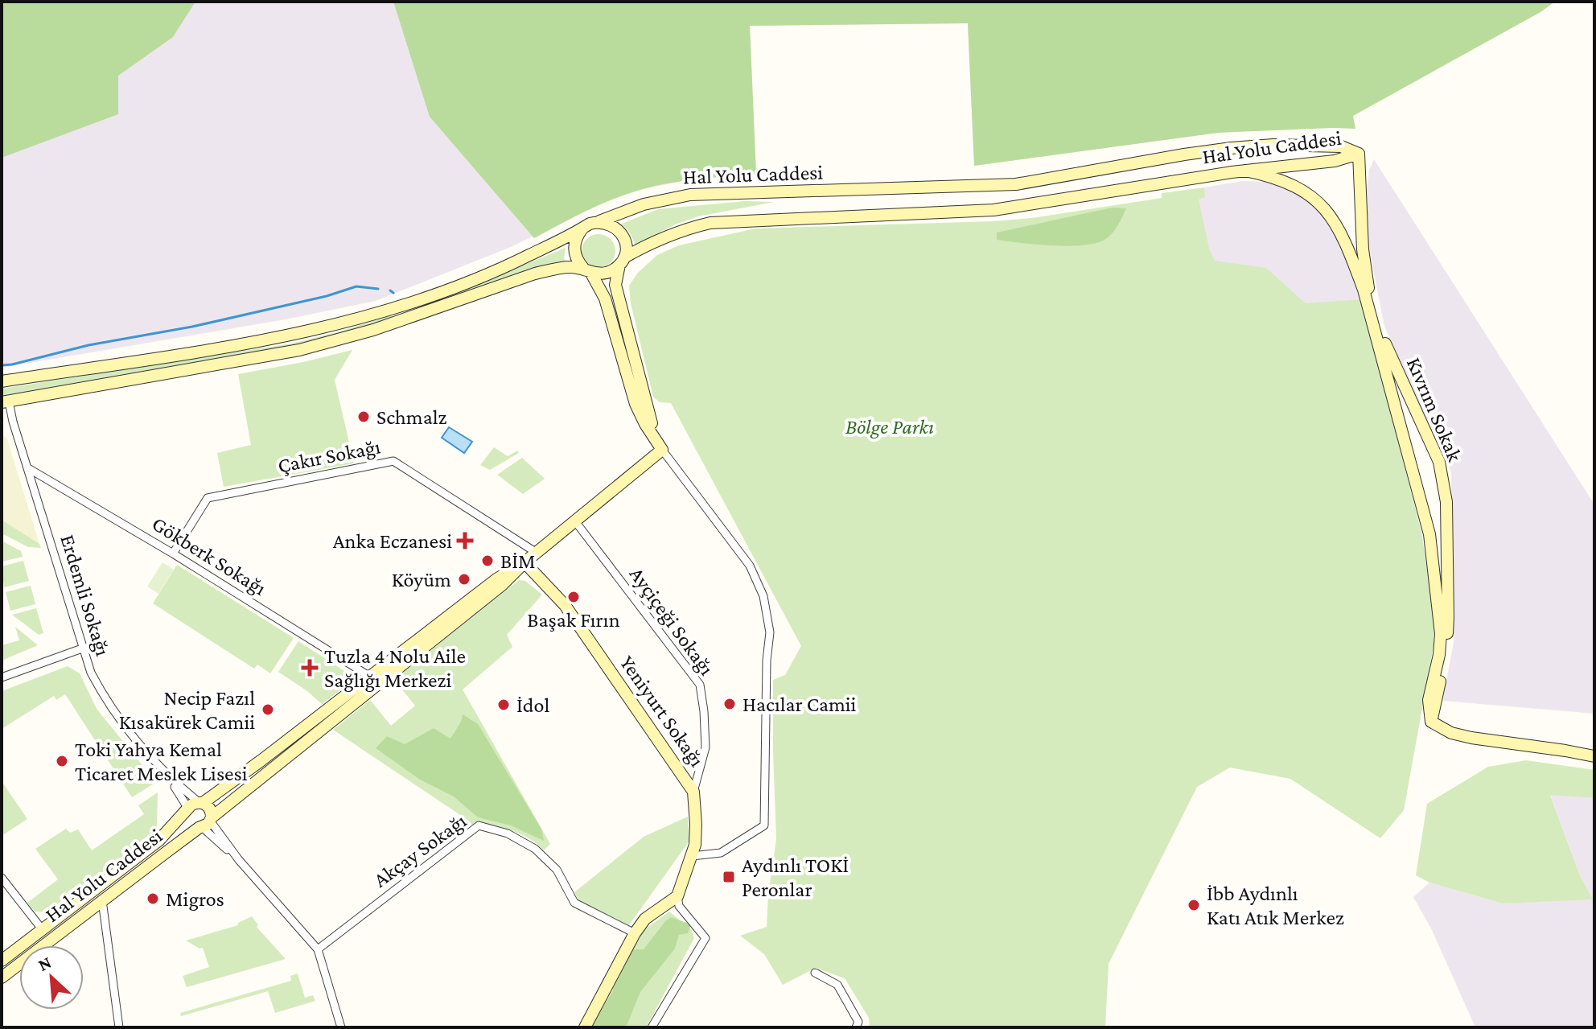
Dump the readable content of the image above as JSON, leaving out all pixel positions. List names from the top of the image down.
{
  "streets": {
    "street": [
      "Hal Yolu Caddesi",
      "Kıvrım Sokak",
      "Çakır Sokağı",
      "Gökberk Sokağı",
      "Erdemli Sokağı",
      "Ayçiçeği Sokağı",
      "Yeniyurt Sokağı",
      "Akçay Sokağı"
    ]
  },
  "crossings": [
    ["Hal Yolu Caddesi", "Kıvrım Sokak"],
    ["Hal Yolu Caddesi", "Çakır Sokağı"],
    ["Hal Yolu Caddesi", "Gökberk Sokağı"],
    ["Hal Yolu Caddesi", "Erdemli Sokağı"],
    ["Hal Yolu Caddesi", "Ayçiçeği Sokağı"],
    ["Hal Yolu Caddesi", "Yeniyurt Sokağı"],
    ["Çakır Sokağı", "Gökberk Sokağı"],
    ["Gökberk Sokağı", "Erdemli Sokağı"],
    ["Ayçiçeği Sokağı", "Yeniyurt Sokağı"]
  ],
  "parks": ["Bölge Parkı"],
  "places": {
    "other": [
      "Schmalz",
      "BİM",
      "Köyüm",
      "Başak Fırın",
      "Hacılar Camii",
      "İdol",
      "Necip Fazıl Kısakürek Camii",
      "Toki Yahya Kemal Ticaret Meslek Lisesi",
      "Migros",
      "İbb Aydınlı Katı Atık Merkez"
    ],
    "health": ["Anka Eczanesi", "Tuzla 4 Nolu Aile Sağlığı Merkezi"],
    "transit": ["Aydınlı TOKİ Peronlar"]
  },
  "north": "top left"
}
